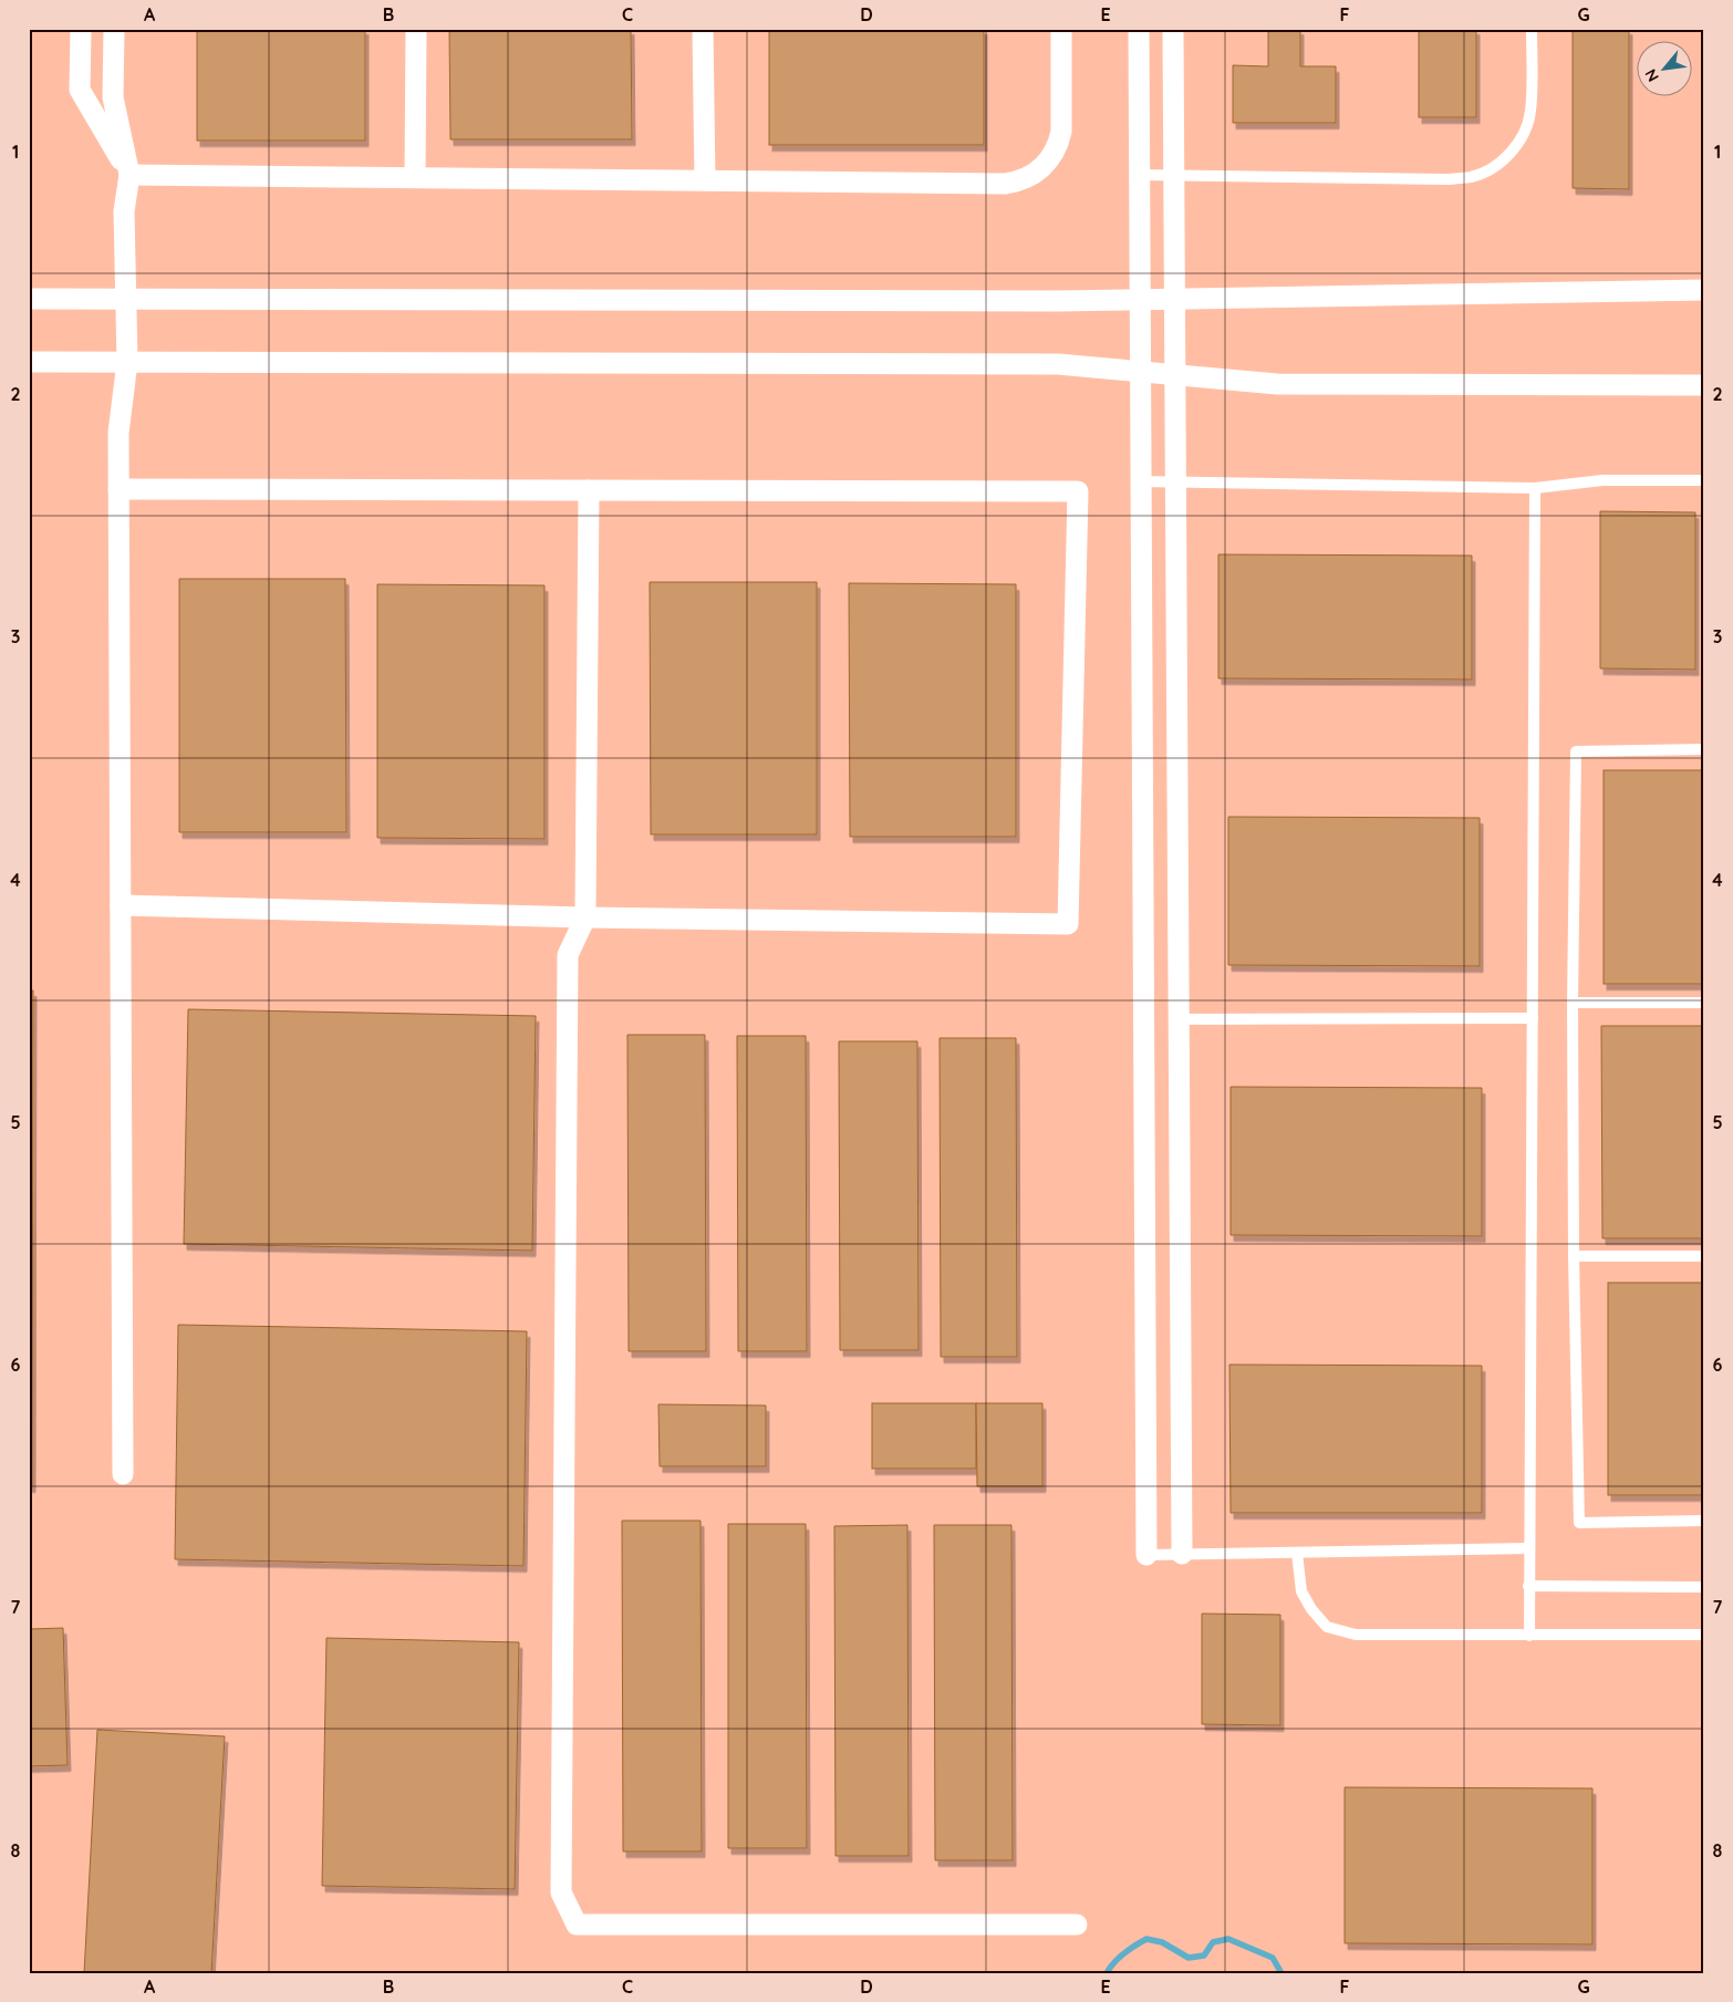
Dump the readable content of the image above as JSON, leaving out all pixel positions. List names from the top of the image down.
{
  "north": "bottom left",
  "grid": {
    "columns": [
      "A",
      "B",
      "C",
      "D",
      "E",
      "F",
      "G"
    ],
    "rows": [
      "1",
      "2",
      "3",
      "4",
      "5",
      "6",
      "7",
      "8"
    ]
  }
}
